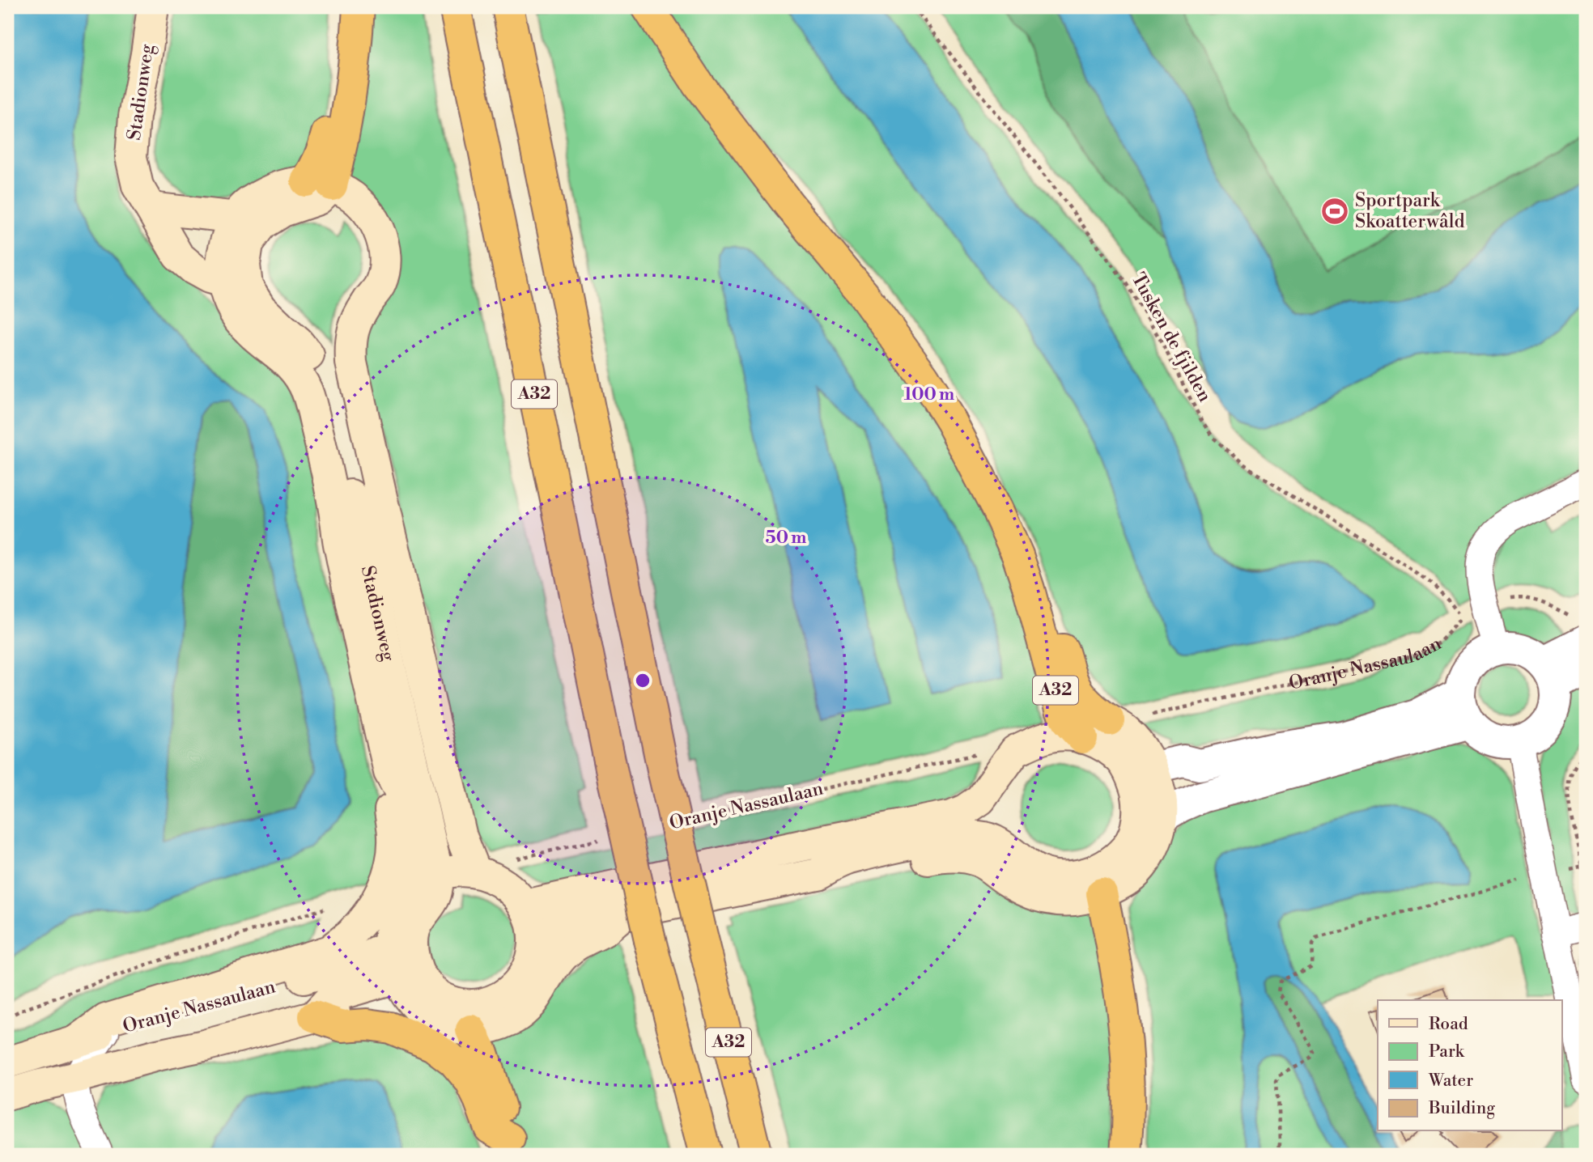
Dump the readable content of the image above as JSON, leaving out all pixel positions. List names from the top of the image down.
{
  "streets": {
    "highway": ["A32"],
    "main road": ["Stadionweg", "Oranje Nassaulaan"],
    "path": ["Tusken de fjilden"]
  },
  "crossings": [
    ["Stadionweg", "Oranje Nassaulaan"],
    ["Tusken de fjilden", "Oranje Nassaulaan"]
  ],
  "places": {
    "sports": ["Sportpark Skoatterwâld"]
  },
  "legend": [
    "Road",
    "Park",
    "Water",
    "Building"
  ],
  "rings": ["100 m", "50 m"]
}
